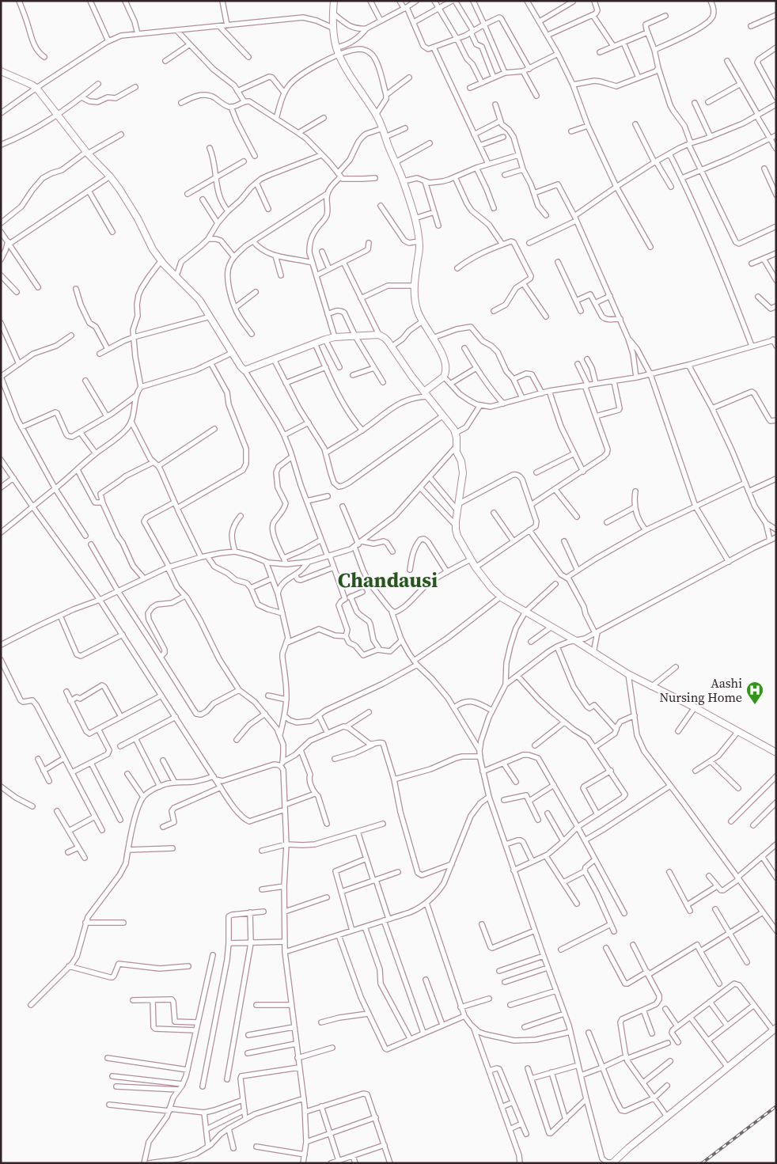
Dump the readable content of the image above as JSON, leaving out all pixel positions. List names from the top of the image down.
{
  "districts": ["Chandausi"],
  "places": {
    "hospital": ["Aashi Nursing Home"]
  }
}
